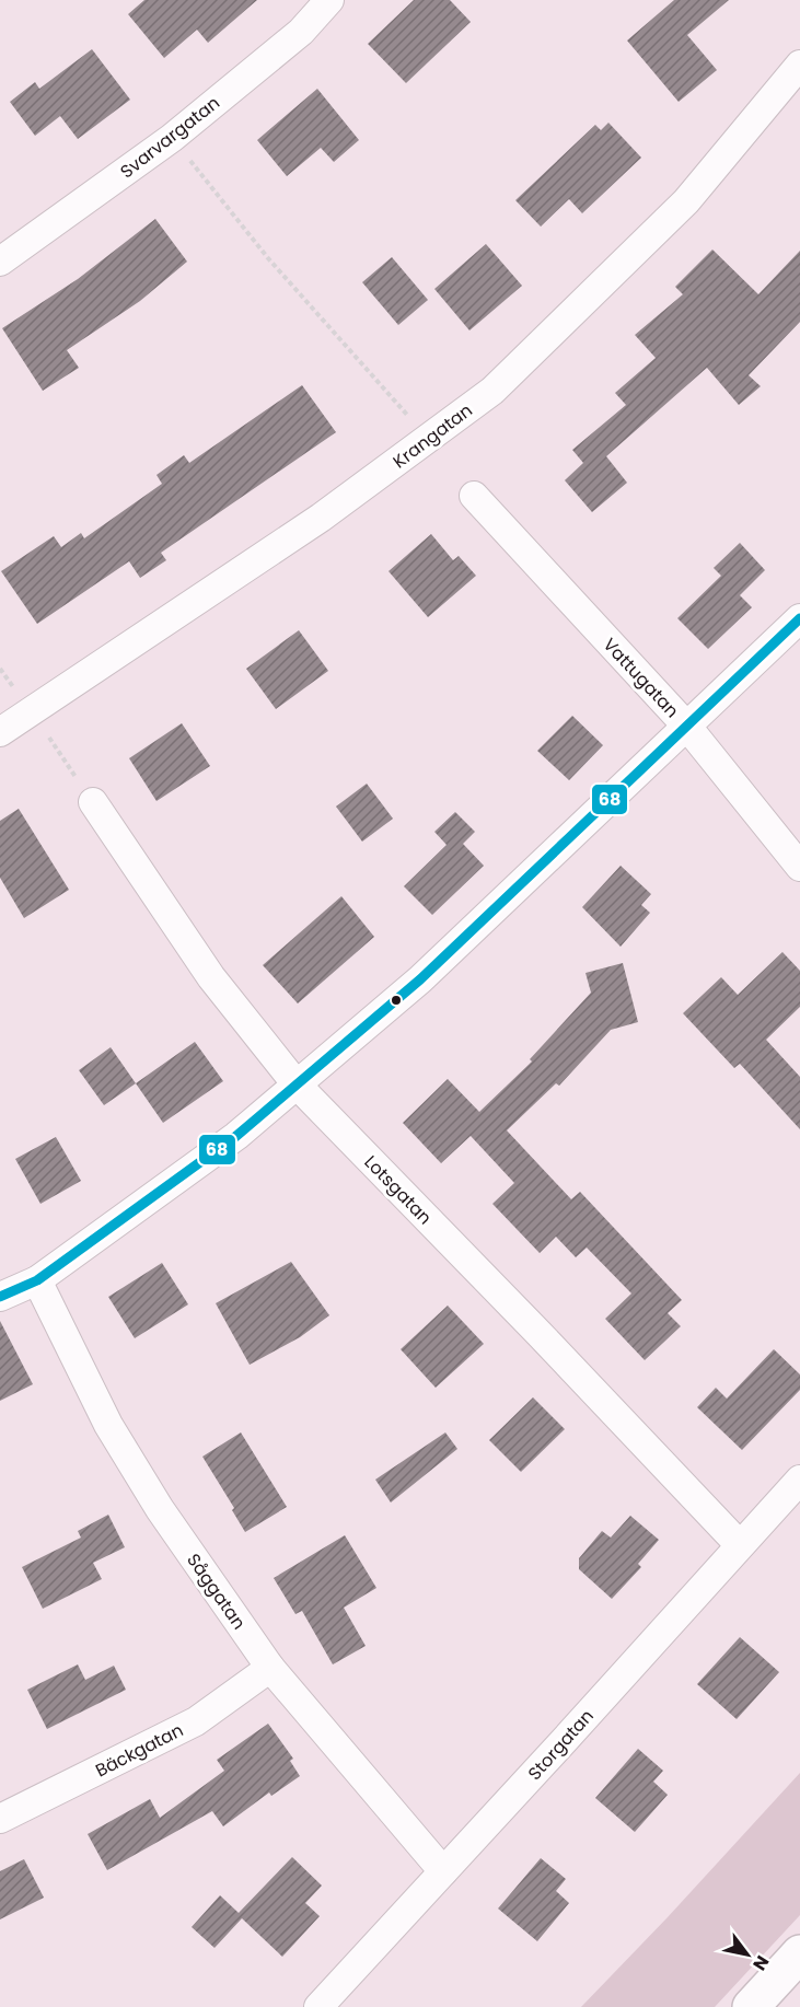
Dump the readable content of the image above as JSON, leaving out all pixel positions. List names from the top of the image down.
{
  "streets": {
    "street": [
      "Svarvargatan",
      "Krangatan",
      "Vattugatan",
      "Lotsgatan",
      "Såggatan",
      "Storgatan",
      "Bäckgatan"
    ]
  },
  "crossings": [
    ["Lotsgatan", "Storgatan"],
    ["Såggatan", "Storgatan"],
    ["Såggatan", "Bäckgatan"]
  ],
  "lines": ["transit line 68"],
  "north": "bottom right"
}
